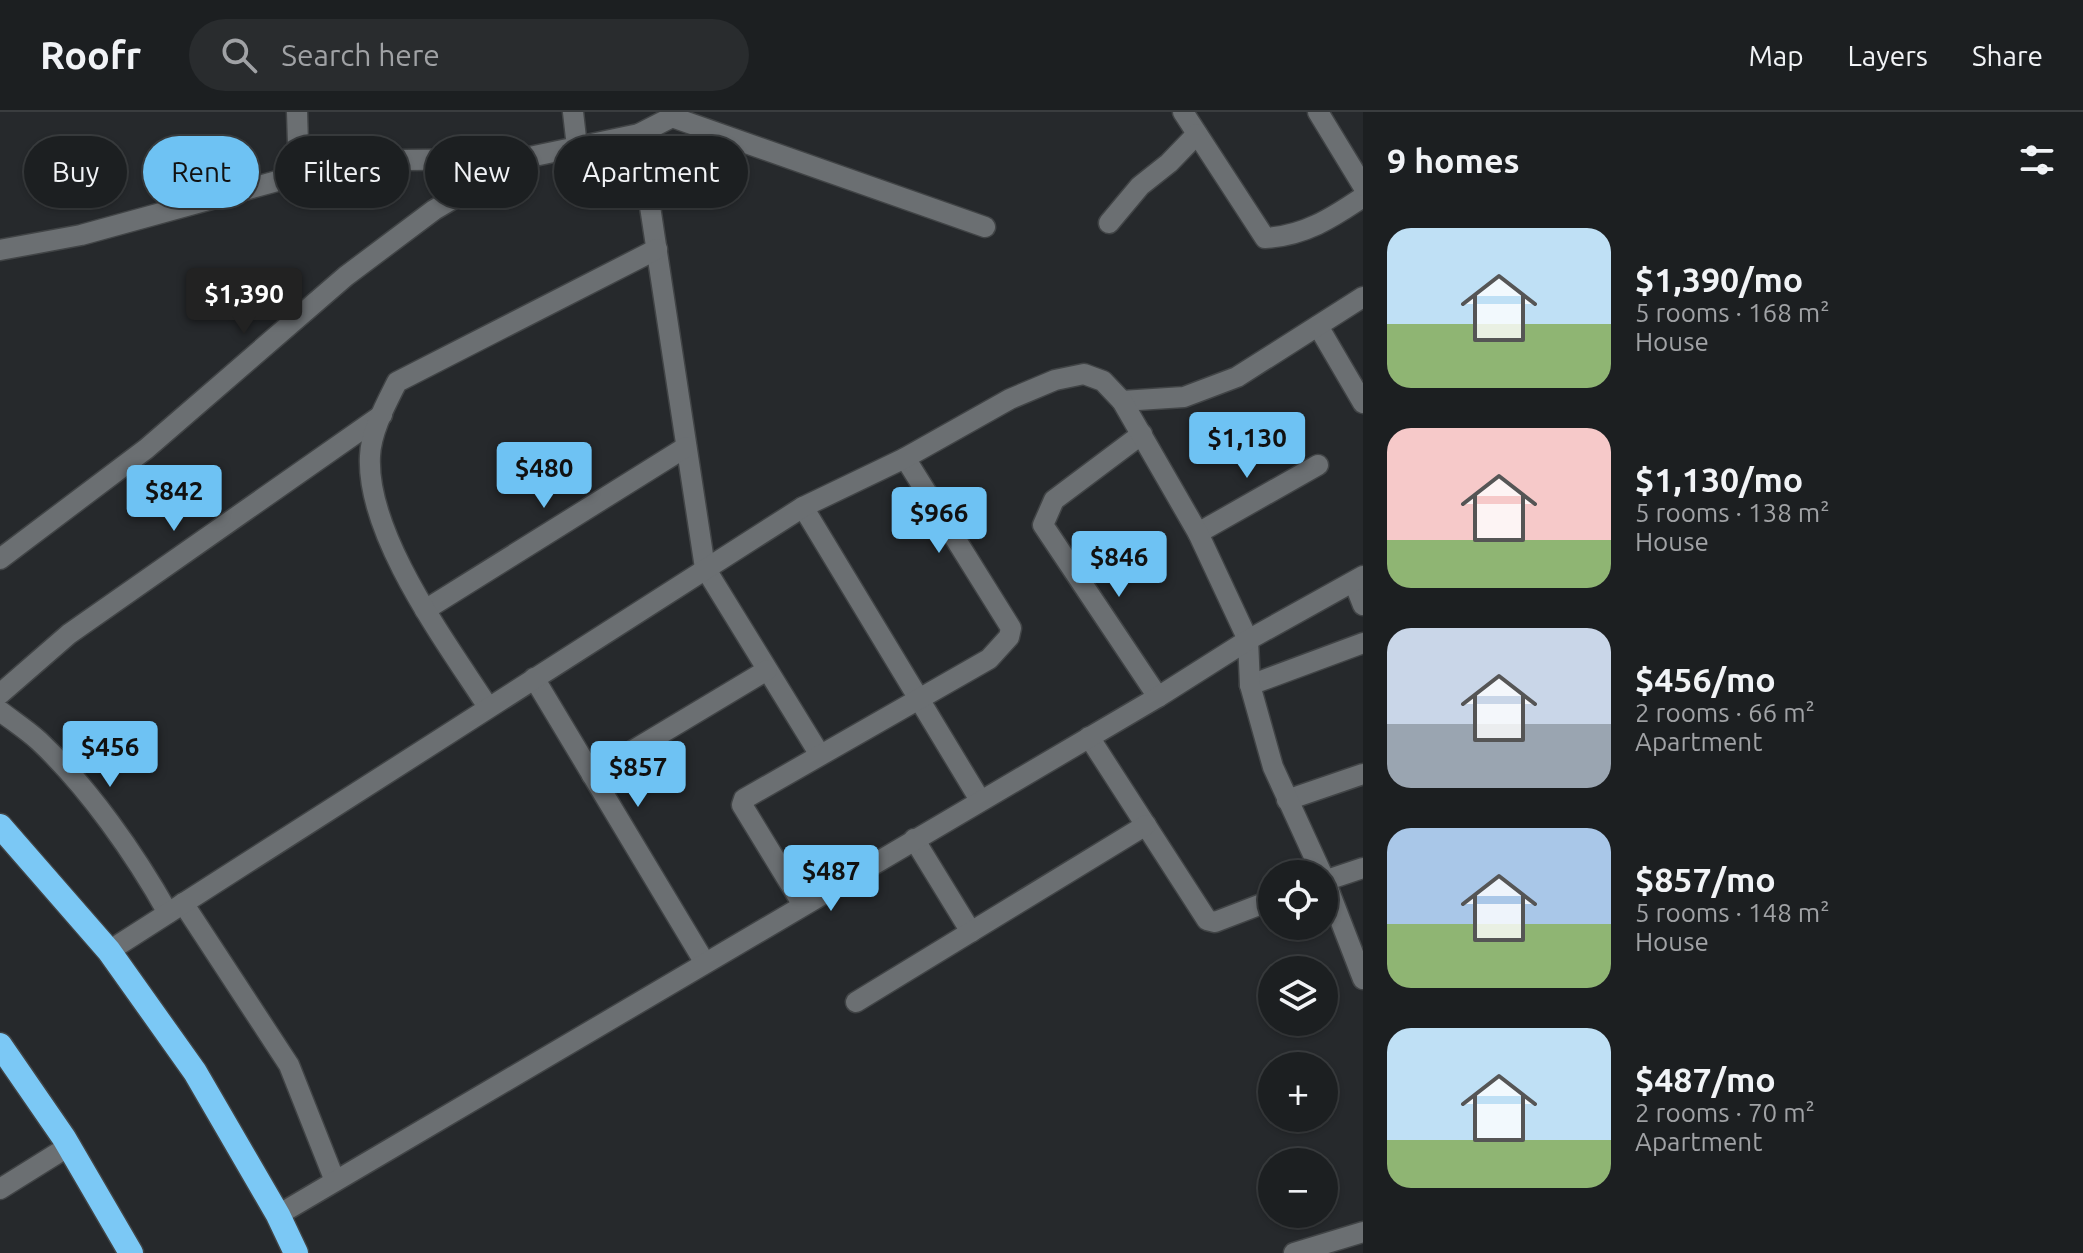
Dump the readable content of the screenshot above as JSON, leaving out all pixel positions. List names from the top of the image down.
{
  "page": {
    "header": "Roofr",
    "search": "Search here",
    "nav": ["Map", "Layers", "Share"],
    "heading": "9 homes",
    "chip": [
      "Buy",
      "Rent",
      "Filters",
      "New",
      "Apartment"
    ],
    "list": [
      {
        "name": "$1,390/mo",
        "note": "5 rooms · 168 m² · House"
      },
      {
        "name": "$1,130/mo",
        "note": "5 rooms · 138 m² · House"
      },
      {
        "name": "$456/mo",
        "note": "2 rooms · 66 m² · Apartment"
      },
      {
        "name": "$857/mo",
        "note": "5 rooms · 148 m² · House"
      },
      {
        "name": "$487/mo",
        "note": "2 rooms · 70 m² · Apartment"
      }
    ],
    "price": [
      "$1,390",
      "$1,130",
      "$480",
      "$842",
      "$966",
      "$846",
      "$456",
      "$857",
      "$487"
    ],
    "map_buttons": ["+", "−"]
  }
}
